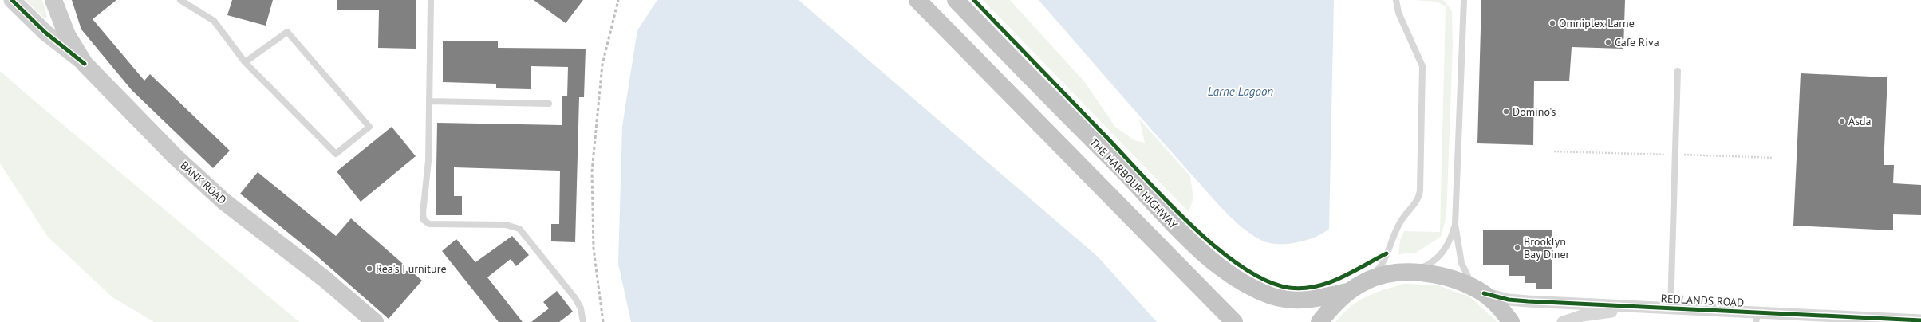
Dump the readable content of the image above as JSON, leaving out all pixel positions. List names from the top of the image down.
{
  "streets": {
    "highway": ["THE HARBOUR HIGHWAY"],
    "main road": ["BANK ROAD"],
    "street": ["REDLANDS ROAD"]
  },
  "water": ["Larne Lagoon"],
  "places": [
    "Omniplex Larne",
    "Cafe Riva",
    "Domino's",
    "Asda",
    "Brooklyn Bay Diner",
    "Rea's Furniture"
  ]
}
